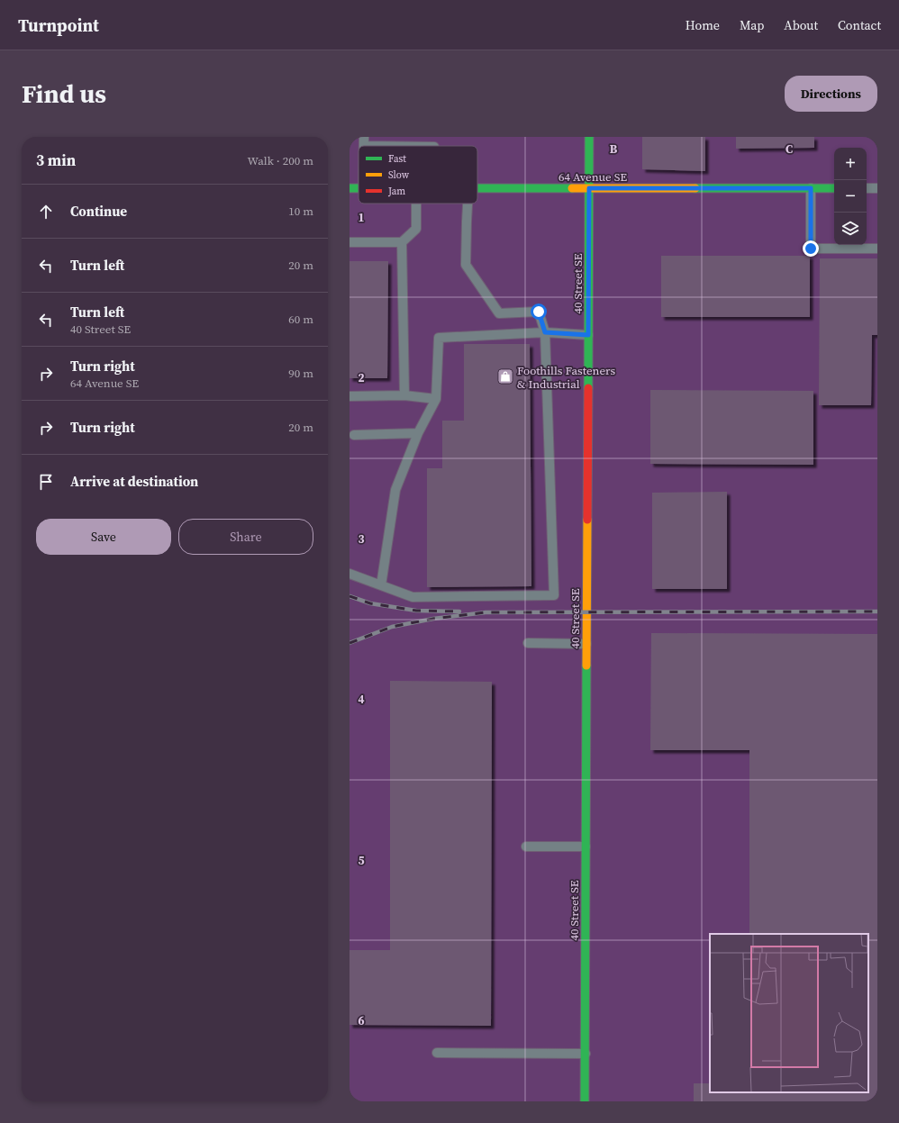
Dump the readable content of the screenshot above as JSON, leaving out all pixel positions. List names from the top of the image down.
{
  "streets": {
    "street": ["64 Avenue SE", "40 Street SE"]
  },
  "crossings": [
    ["64 Avenue SE", "40 Street SE"]
  ],
  "places": {
    "shop": ["Foothills Fasteners & Industrial"]
  },
  "legend": ["Fast", "Slow", "Jam"],
  "page": {
    "header": "Turnpoint",
    "nav": [
      "Home",
      "Map",
      "About",
      "Contact"
    ],
    "buttons": [
      "Directions",
      ["Save", "Share"]
    ],
    "title": "Find us",
    "heading": ["3 min", "Walk · 200 m"],
    "map_buttons": ["+", "−"],
    "list": [
      ["Continue", "10 m"],
      ["Turn left", "20 m"],
      ["Turn left", "40 Street SE", "60 m"],
      ["Turn right", "64 Avenue SE", "90 m"],
      ["Turn right", "20 m"],
      "Arrive at destination"
    ]
  },
  "grid": {
    "columns": ["B", "C"],
    "rows": [
      "1",
      "2",
      "3",
      "4",
      "5",
      "6"
    ]
  }
}
